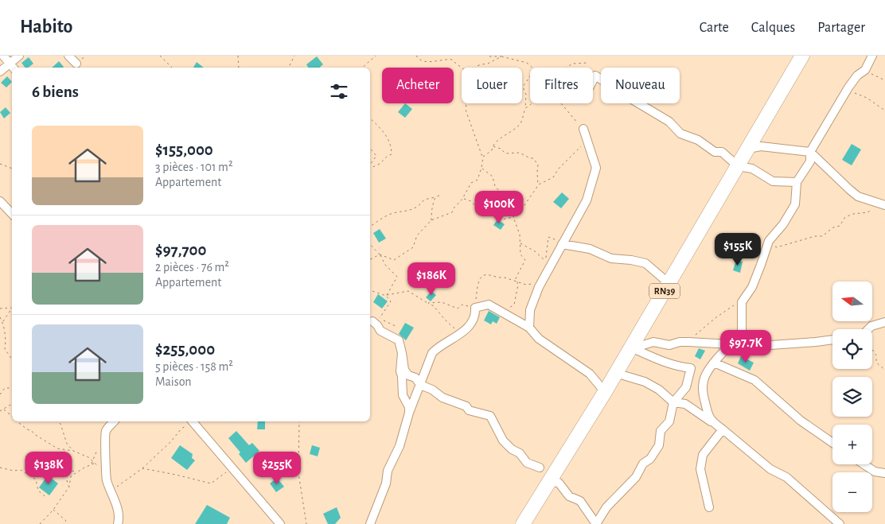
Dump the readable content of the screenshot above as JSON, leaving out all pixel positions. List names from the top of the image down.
{
  "streets": {
    "highway": ["RN39"]
  },
  "north": "left",
  "page": {
    "header": "Habito",
    "nav": ["Carte", "Calques", "Partager"],
    "chip": [
      "Acheter",
      "Louer",
      "Filtres",
      "Nouveau"
    ],
    "heading": "6 biens",
    "list": [
      {
        "name": "$155,000",
        "note": "3 pièces · 101 m² · Appartement"
      },
      {
        "name": "$97,700",
        "note": "2 pièces · 76 m² · Appartement"
      },
      {
        "name": "$255,000",
        "note": "5 pièces · 158 m² · Maison"
      }
    ],
    "price": [
      "$100K",
      "$155K",
      "$186K",
      "$97.7K",
      "$138K",
      "$255K"
    ],
    "map_buttons": ["+", "−"]
  }
}
